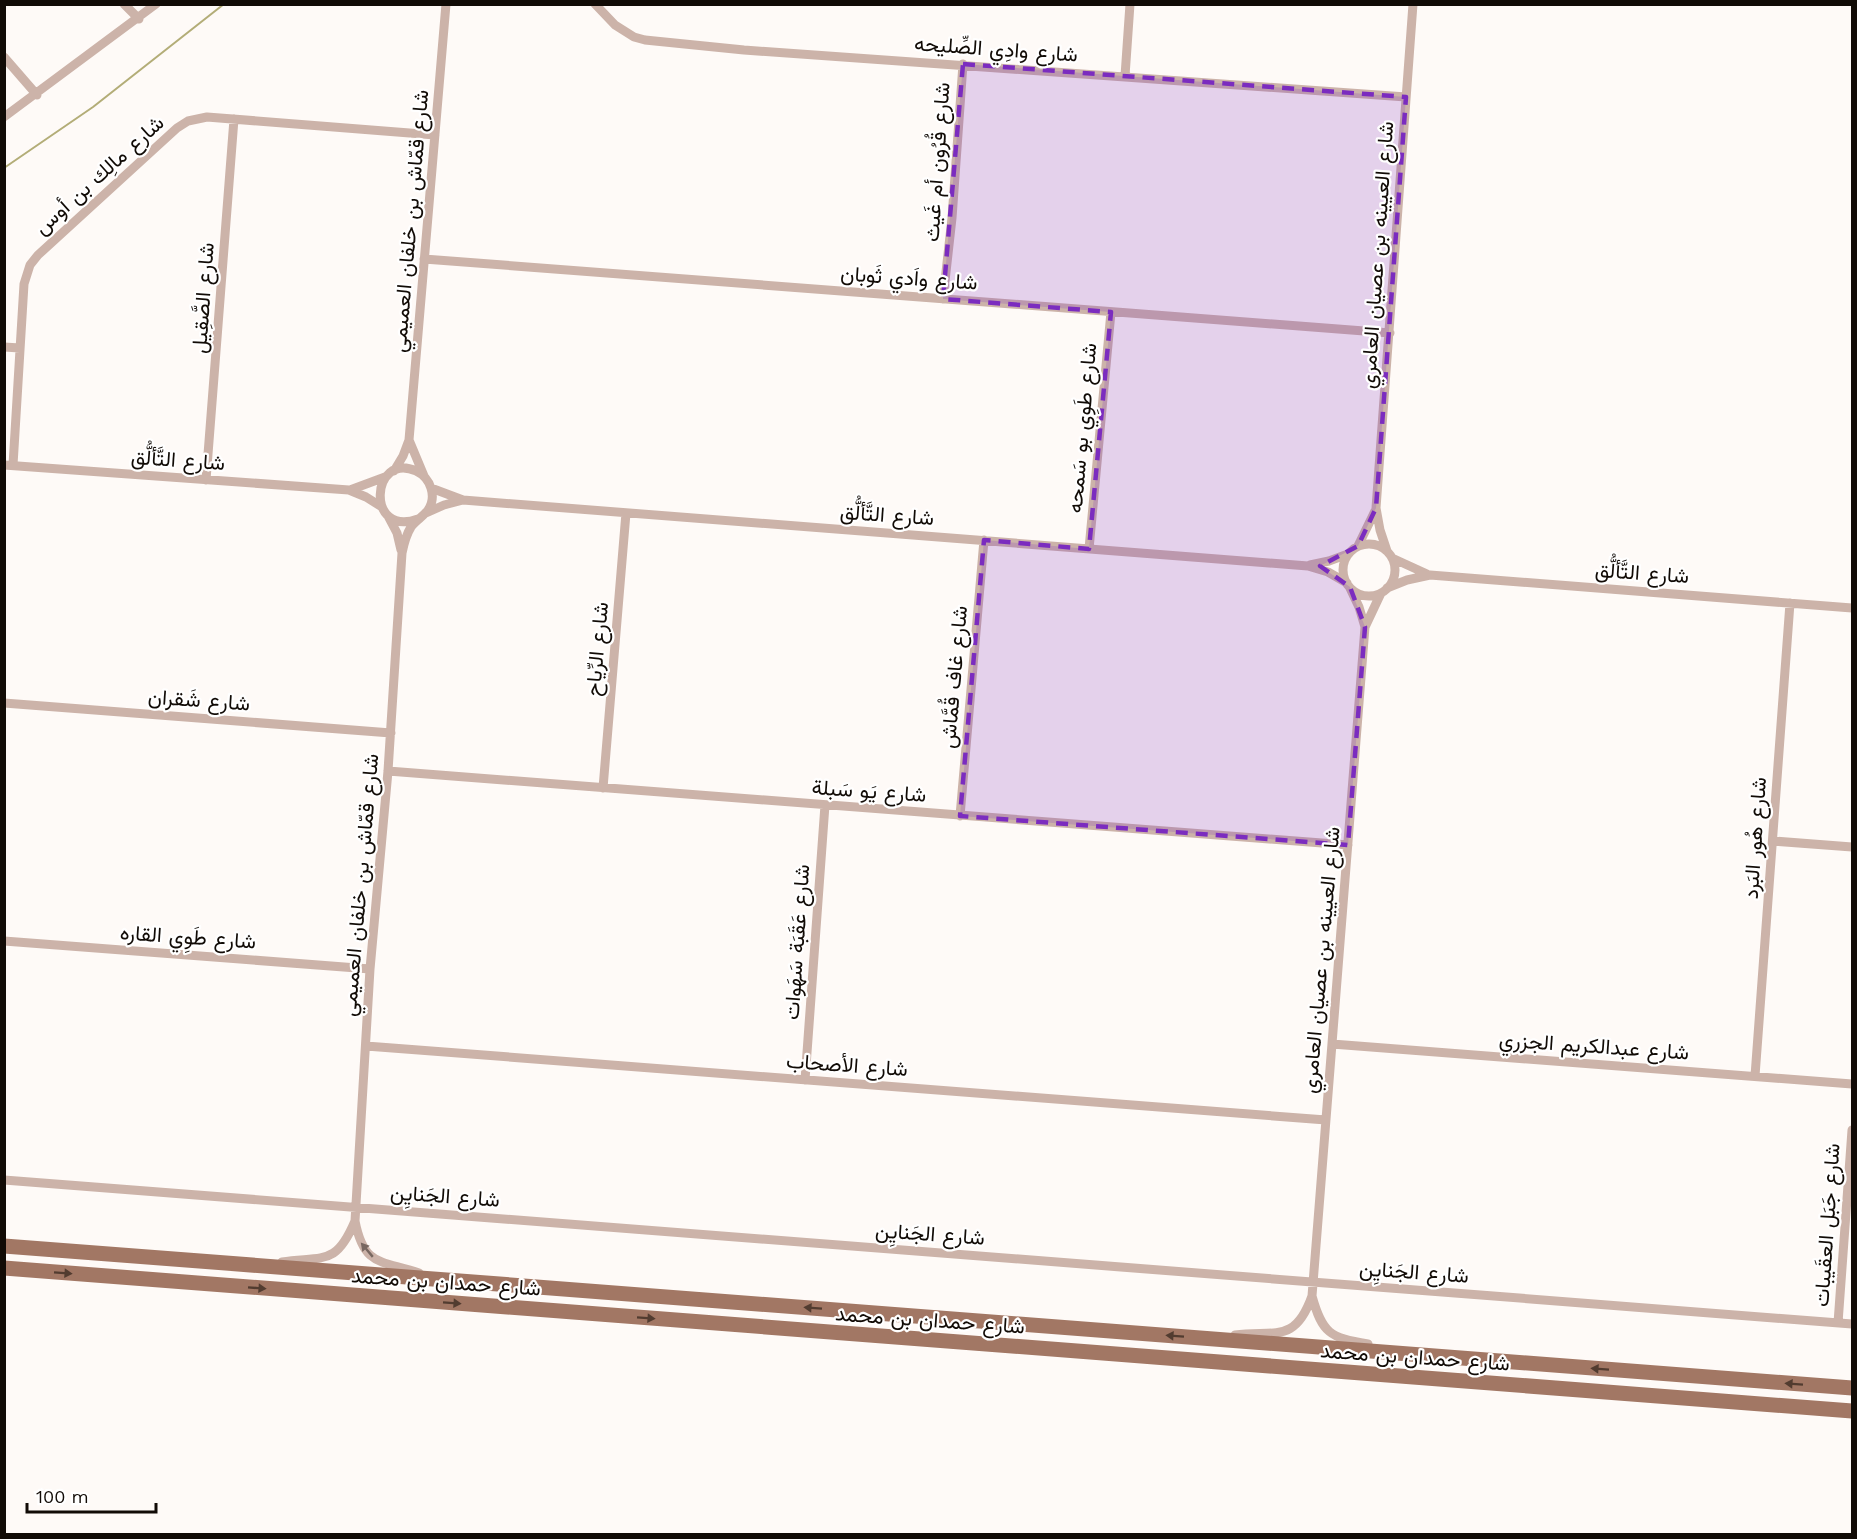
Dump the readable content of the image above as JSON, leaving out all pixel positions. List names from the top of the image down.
{
  "streets": {
    "main road": ["شارع حمدان بن محمد"],
    "street": [
      "شارع وادِي الصِّليحه",
      "شارع قُرُون أم غَيث",
      "شارع مالِك بن أوس",
      "شارع قمّاش بن خلفان العميمي",
      "شارع العيينه بن عصيان العامري",
      "شارع واَدي ثَوبان",
      "شارع الصَّقِيل",
      "شارع طَوِي بو سَمحه",
      "شارع التَّألُّق",
      "شارع الرِّياح",
      "شارع غاف قُمَّاش",
      "شارع شَقران",
      "شارع يَو سَبلة",
      "شارع هُور البَرد",
      "شارع طَوِي القاره",
      "شارع عَقَبَة سَهَوات",
      "شارع عبدالكريم الجزري",
      "شارع الأصحاب",
      "شارع الجَنايِن",
      "شارع جَبَل العقَيبات"
    ]
  },
  "crossings": [
    ["شارع وادِي الصِّليحه", "شارع قُرُون أم غَيث"],
    ["شارع وادِي الصِّليحه", "شارع العيينه بن عصيان العامري"],
    ["شارع قُرُون أم غَيث", "شارع واَدي ثَوبان"],
    ["شارع مالِك بن أوس", "شارع قمّاش بن خلفان العميمي"],
    ["شارع مالِك بن أوس", "شارع الصَّقِيل"],
    ["شارع مالِك بن أوس", "شارع التَّألُّق"],
    ["شارع قمّاش بن خلفان العميمي", "شارع واَدي ثَوبان"],
    ["شارع قمّاش بن خلفان العميمي", "شارع التَّألُّق"],
    ["شارع قمّاش بن خلفان العميمي", "شارع شَقران"],
    ["شارع قمّاش بن خلفان العميمي", "شارع يَو سَبلة"],
    ["شارع قمّاش بن خلفان العميمي", "شارع طَوِي القاره"],
    ["شارع قمّاش بن خلفان العميمي", "شارع الأصحاب"],
    ["شارع قمّاش بن خلفان العميمي", "شارع الجَنايِن"],
    ["شارع قمّاش بن خلفان العميمي", "شارع حمدان بن محمد"],
    ["شارع العيينه بن عصيان العامري", "شارع واَدي ثَوبان"],
    ["شارع العيينه بن عصيان العامري", "شارع التَّألُّق"],
    ["شارع العيينه بن عصيان العامري", "شارع يَو سَبلة"],
    ["شارع العيينه بن عصيان العامري", "شارع عبدالكريم الجزري"],
    ["شارع العيينه بن عصيان العامري", "شارع الأصحاب"],
    ["شارع العيينه بن عصيان العامري", "شارع الجَنايِن"],
    ["شارع العيينه بن عصيان العامري", "شارع حمدان بن محمد"],
    ["شارع واَدي ثَوبان", "شارع طَوِي بو سَمحه"],
    ["شارع الصَّقِيل", "شارع التَّألُّق"],
    ["شارع طَوِي بو سَمحه", "شارع التَّألُّق"],
    ["شارع التَّألُّق", "شارع الرِّياح"],
    ["شارع التَّألُّق", "شارع غاف قُمَّاش"],
    ["شارع التَّألُّق", "شارع هُور البَرد"],
    ["شارع الرِّياح", "شارع يَو سَبلة"],
    ["شارع غاف قُمَّاش", "شارع يَو سَبلة"],
    ["شارع يَو سَبلة", "شارع عَقَبَة سَهَوات"],
    ["شارع هُور البَرد", "شارع عبدالكريم الجزري"],
    ["شارع عَقَبَة سَهَوات", "شارع الأصحاب"],
    ["شارع الجَنايِن", "شارع جَبَل العقَيبات"]
  ],
  "scale_bar": "100 m"
}
